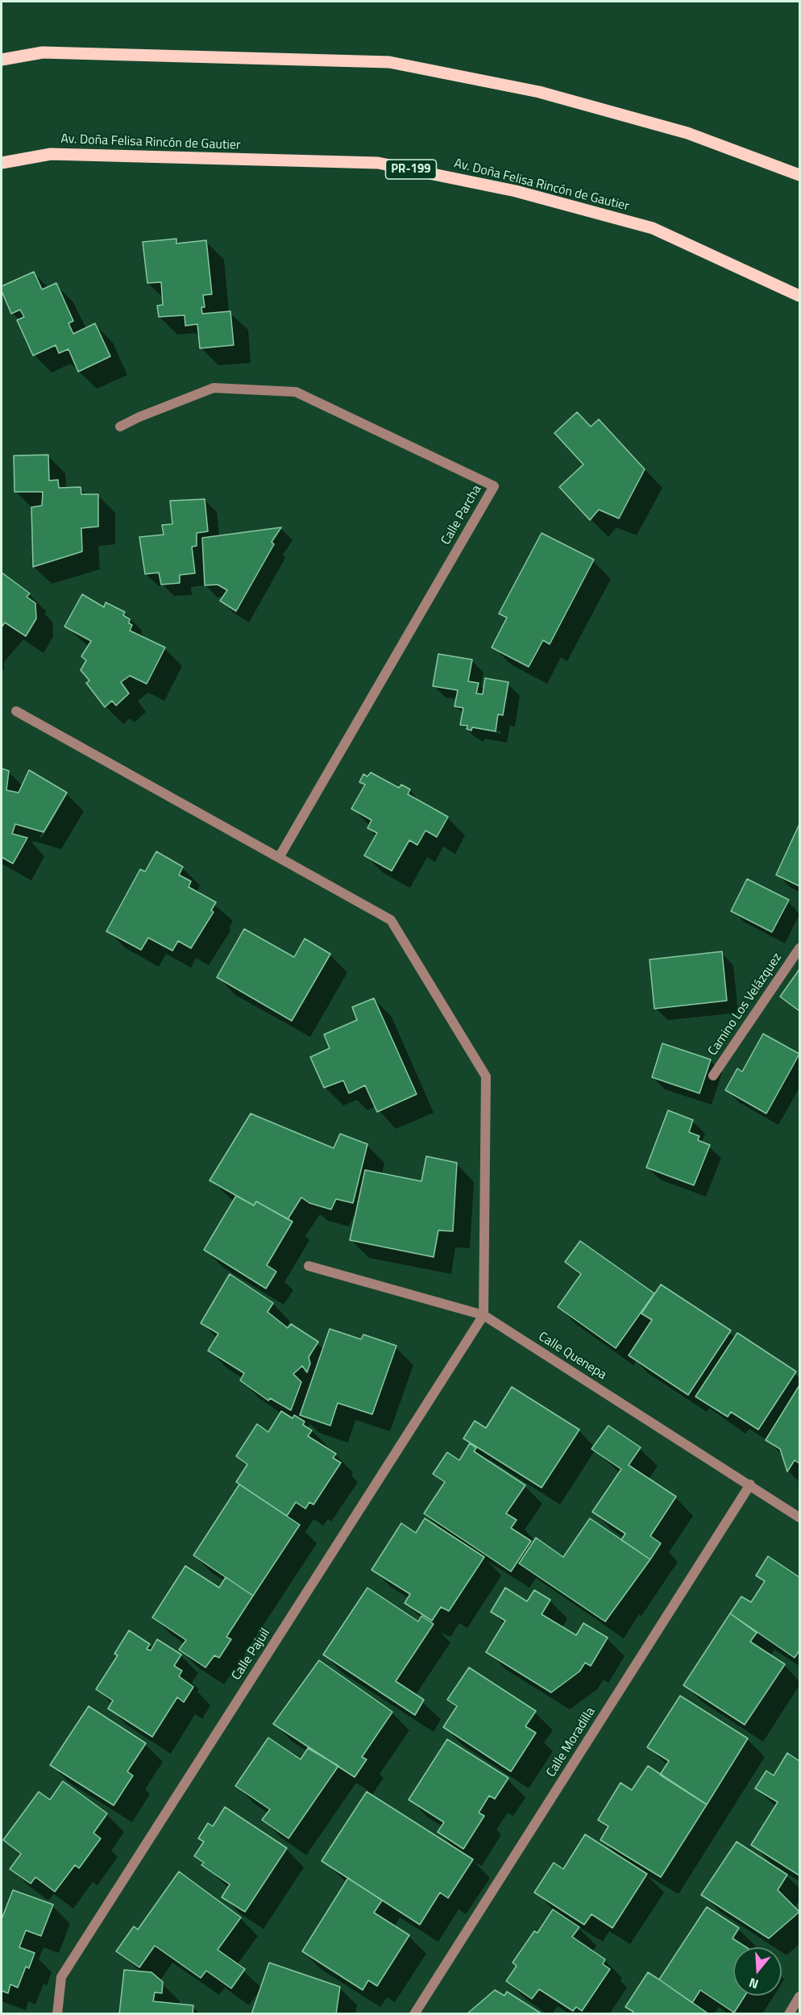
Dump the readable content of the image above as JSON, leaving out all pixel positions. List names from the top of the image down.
{
  "streets": {
    "main road": ["Av. Doña Felisa Rincón de Gautier", "PR-199"],
    "street": [
      "Calle Parcha",
      "Camino Los Velázquez",
      "Calle Quenepa",
      "Calle Pajuil",
      "Calle Moradilla"
    ]
  },
  "crossings": [
    ["Calle Quenepa", "Calle Pajuil"],
    ["Calle Quenepa", "Calle Moradilla"]
  ],
  "north": "bottom"
}
